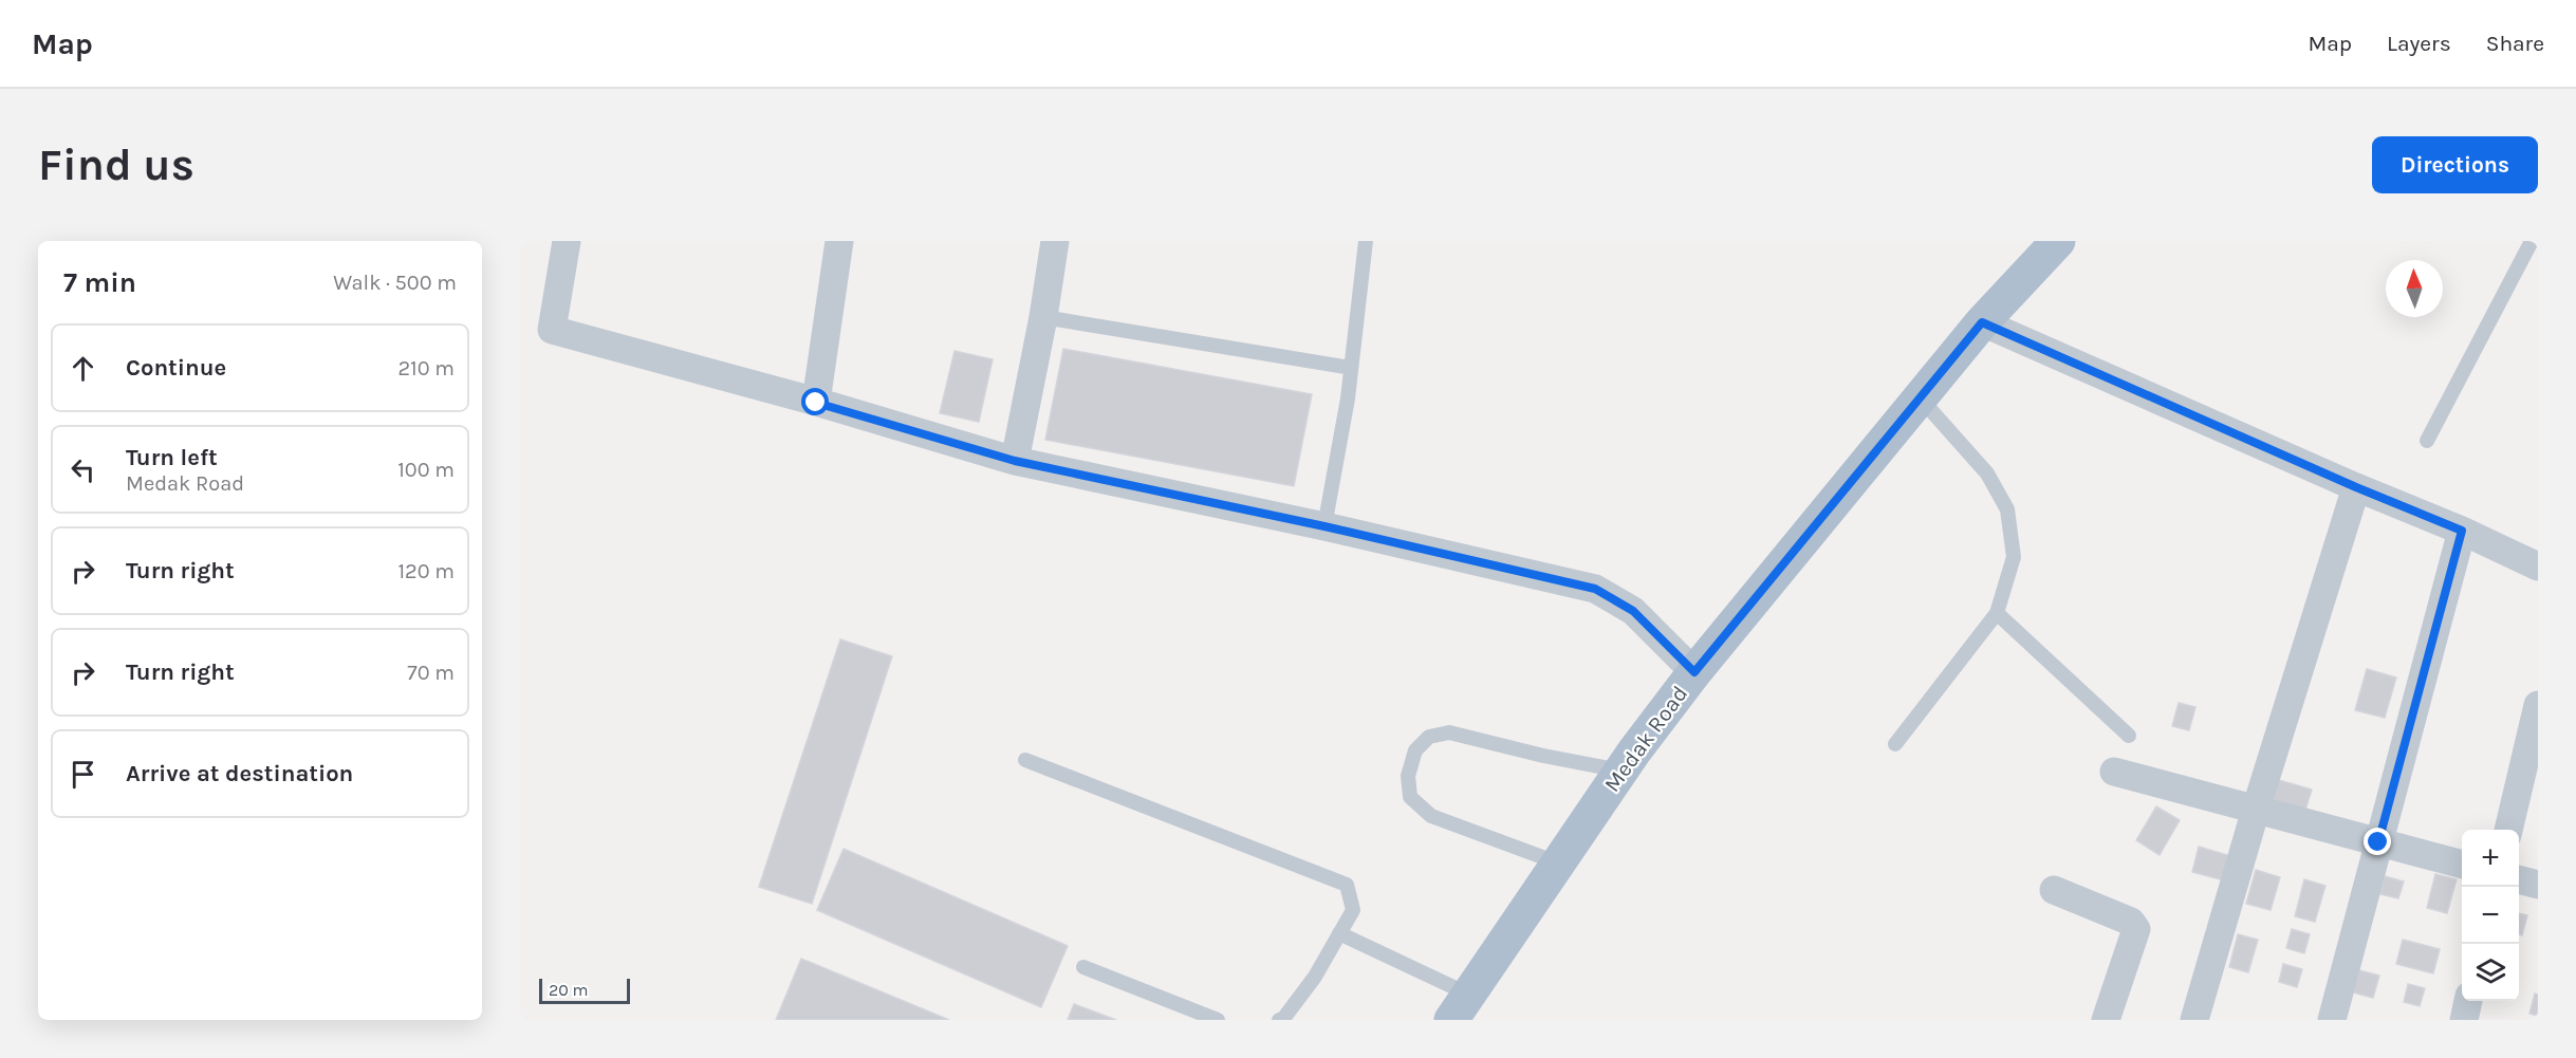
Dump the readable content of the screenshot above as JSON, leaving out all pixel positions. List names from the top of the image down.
{
  "streets": {
    "main road": ["Medak Road"]
  },
  "scale_bar": "20 m",
  "north": "top",
  "page": {
    "header": "Map",
    "nav": ["Map", "Layers", "Share"],
    "buttons": "Directions",
    "title": "Find us",
    "heading": ["7 min", "Walk · 500 m"],
    "list": [
      ["Continue", "210 m"],
      ["Turn left", "Medak Road", "100 m"],
      ["Turn right", "120 m"],
      ["Turn right", "70 m"],
      "Arrive at destination"
    ],
    "map_buttons": ["+", "−"],
    "scale": "20 m"
  }
}
